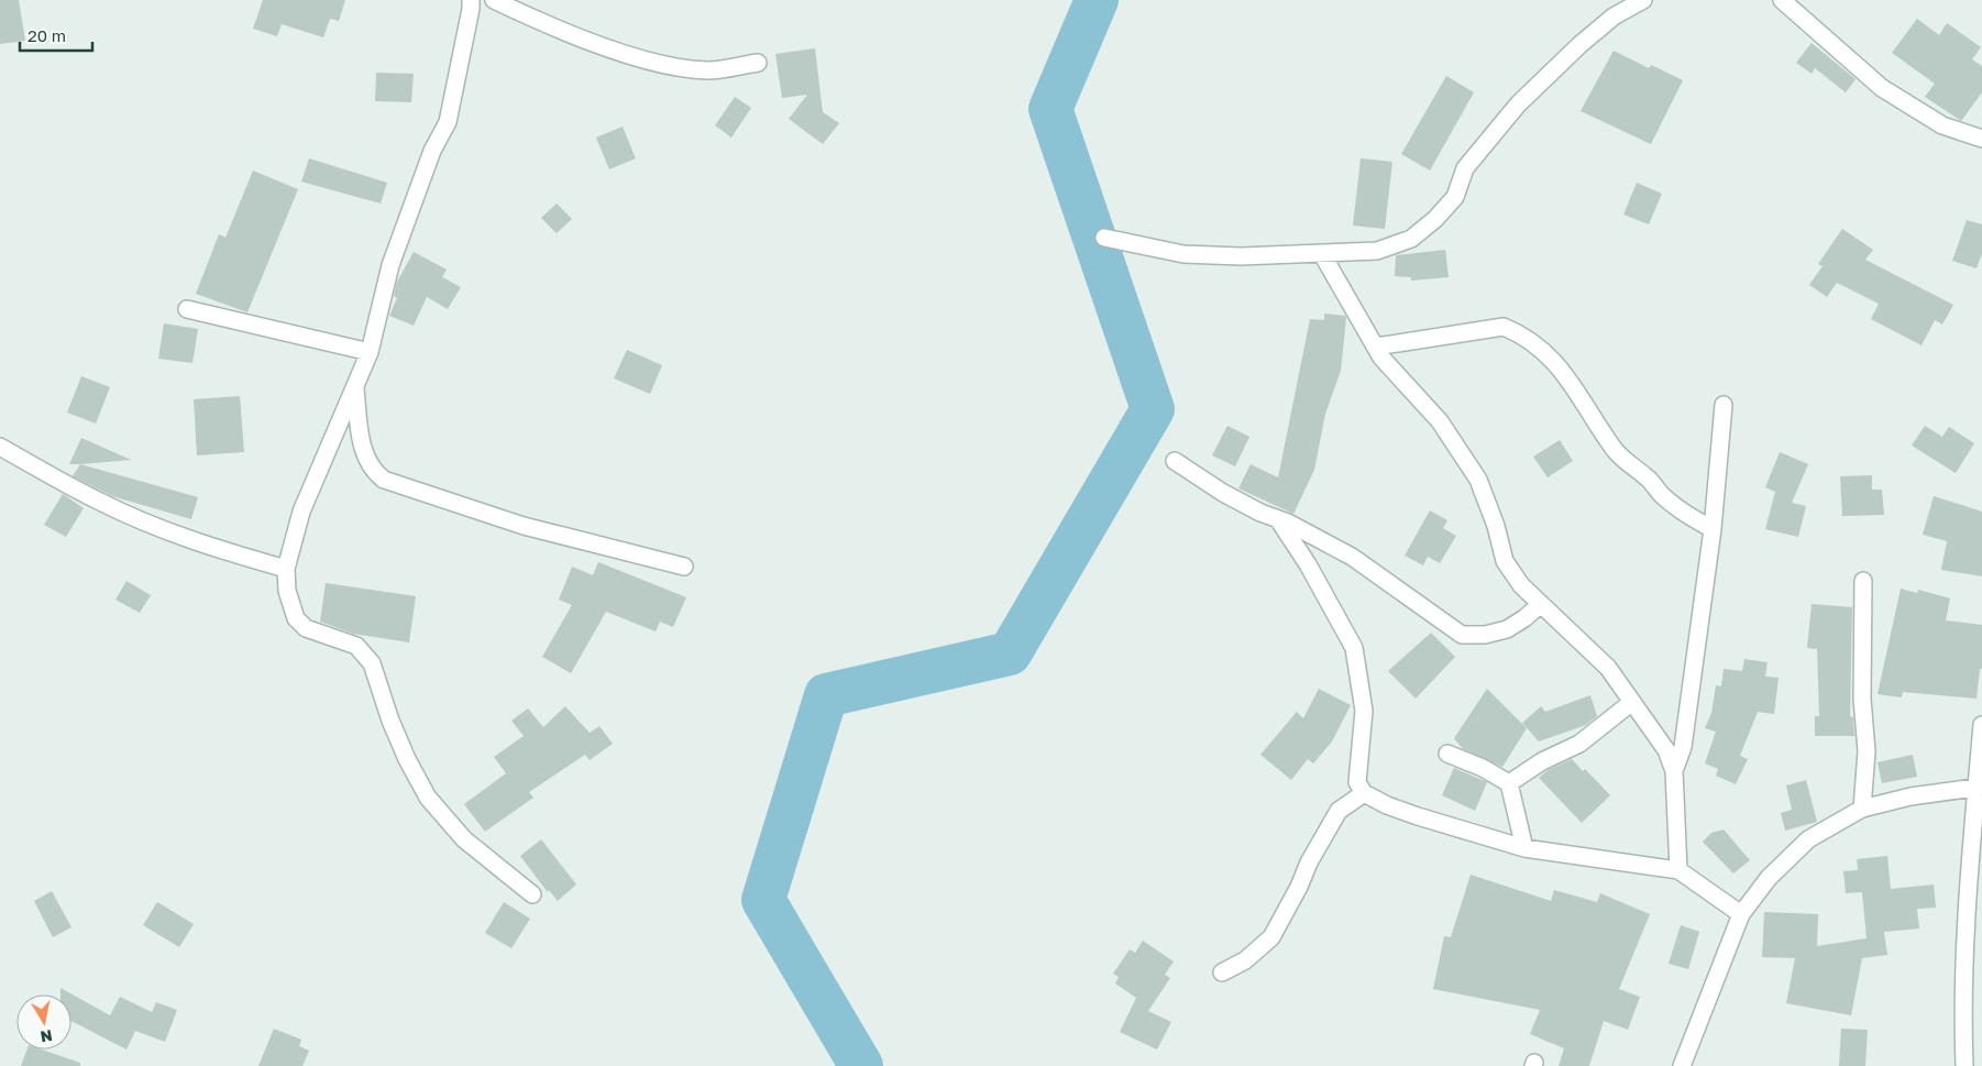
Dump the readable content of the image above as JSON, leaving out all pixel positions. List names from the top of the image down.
{
  "scale_bar": "20 m",
  "north": "bottom"
}
